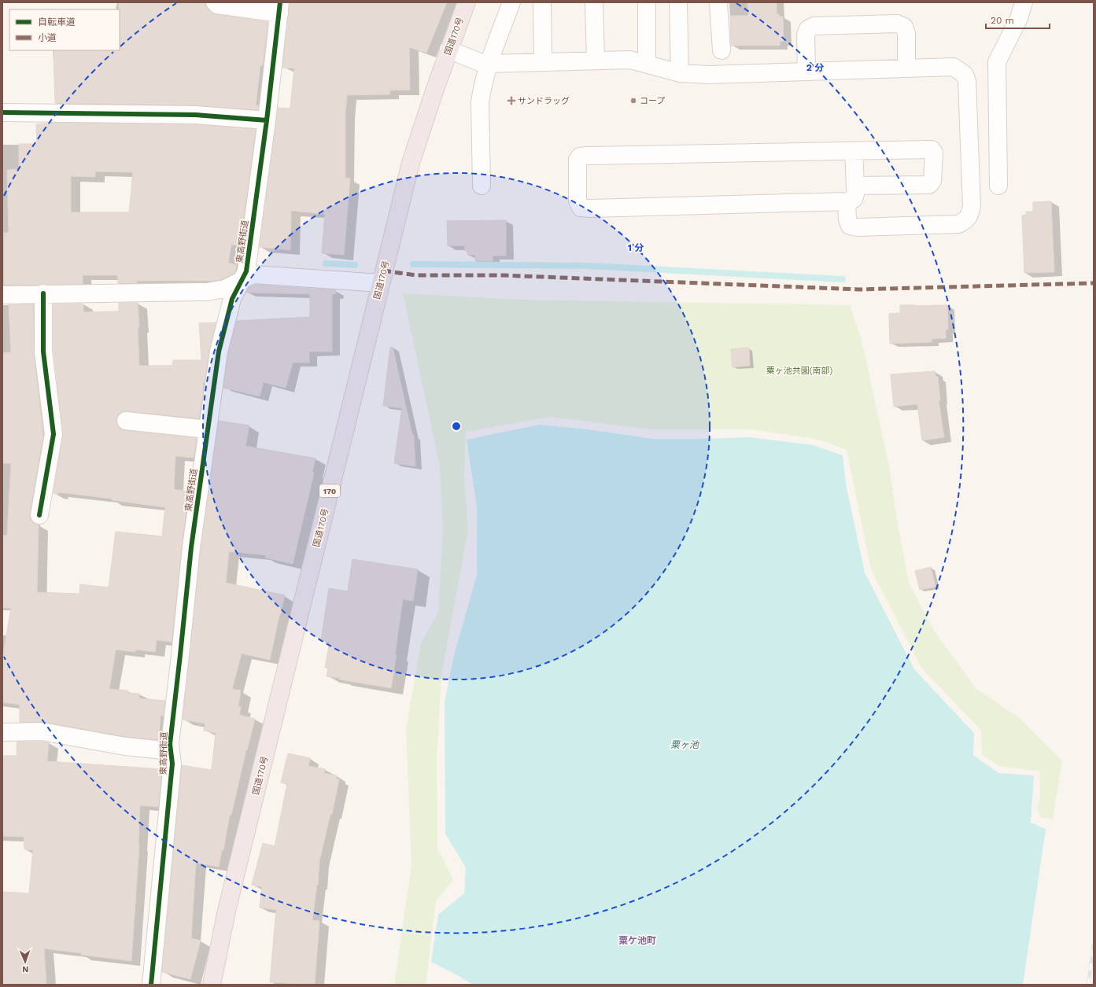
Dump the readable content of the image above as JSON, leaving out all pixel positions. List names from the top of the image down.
{
  "streets": {
    "highway": ["国道170号", "170"],
    "street": ["東高野街道"]
  },
  "districts": ["粟ケ池町"],
  "water": ["粟ヶ池"],
  "parks": ["粟ヶ池共園(南部)"],
  "places": {
    "health": ["サンドラッグ"],
    "other": ["コープ"]
  },
  "legend": ["自転車道", "小道"],
  "scale_bar": "20 m",
  "north": "bottom",
  "rings": ["2 分", "1 分"]
}
